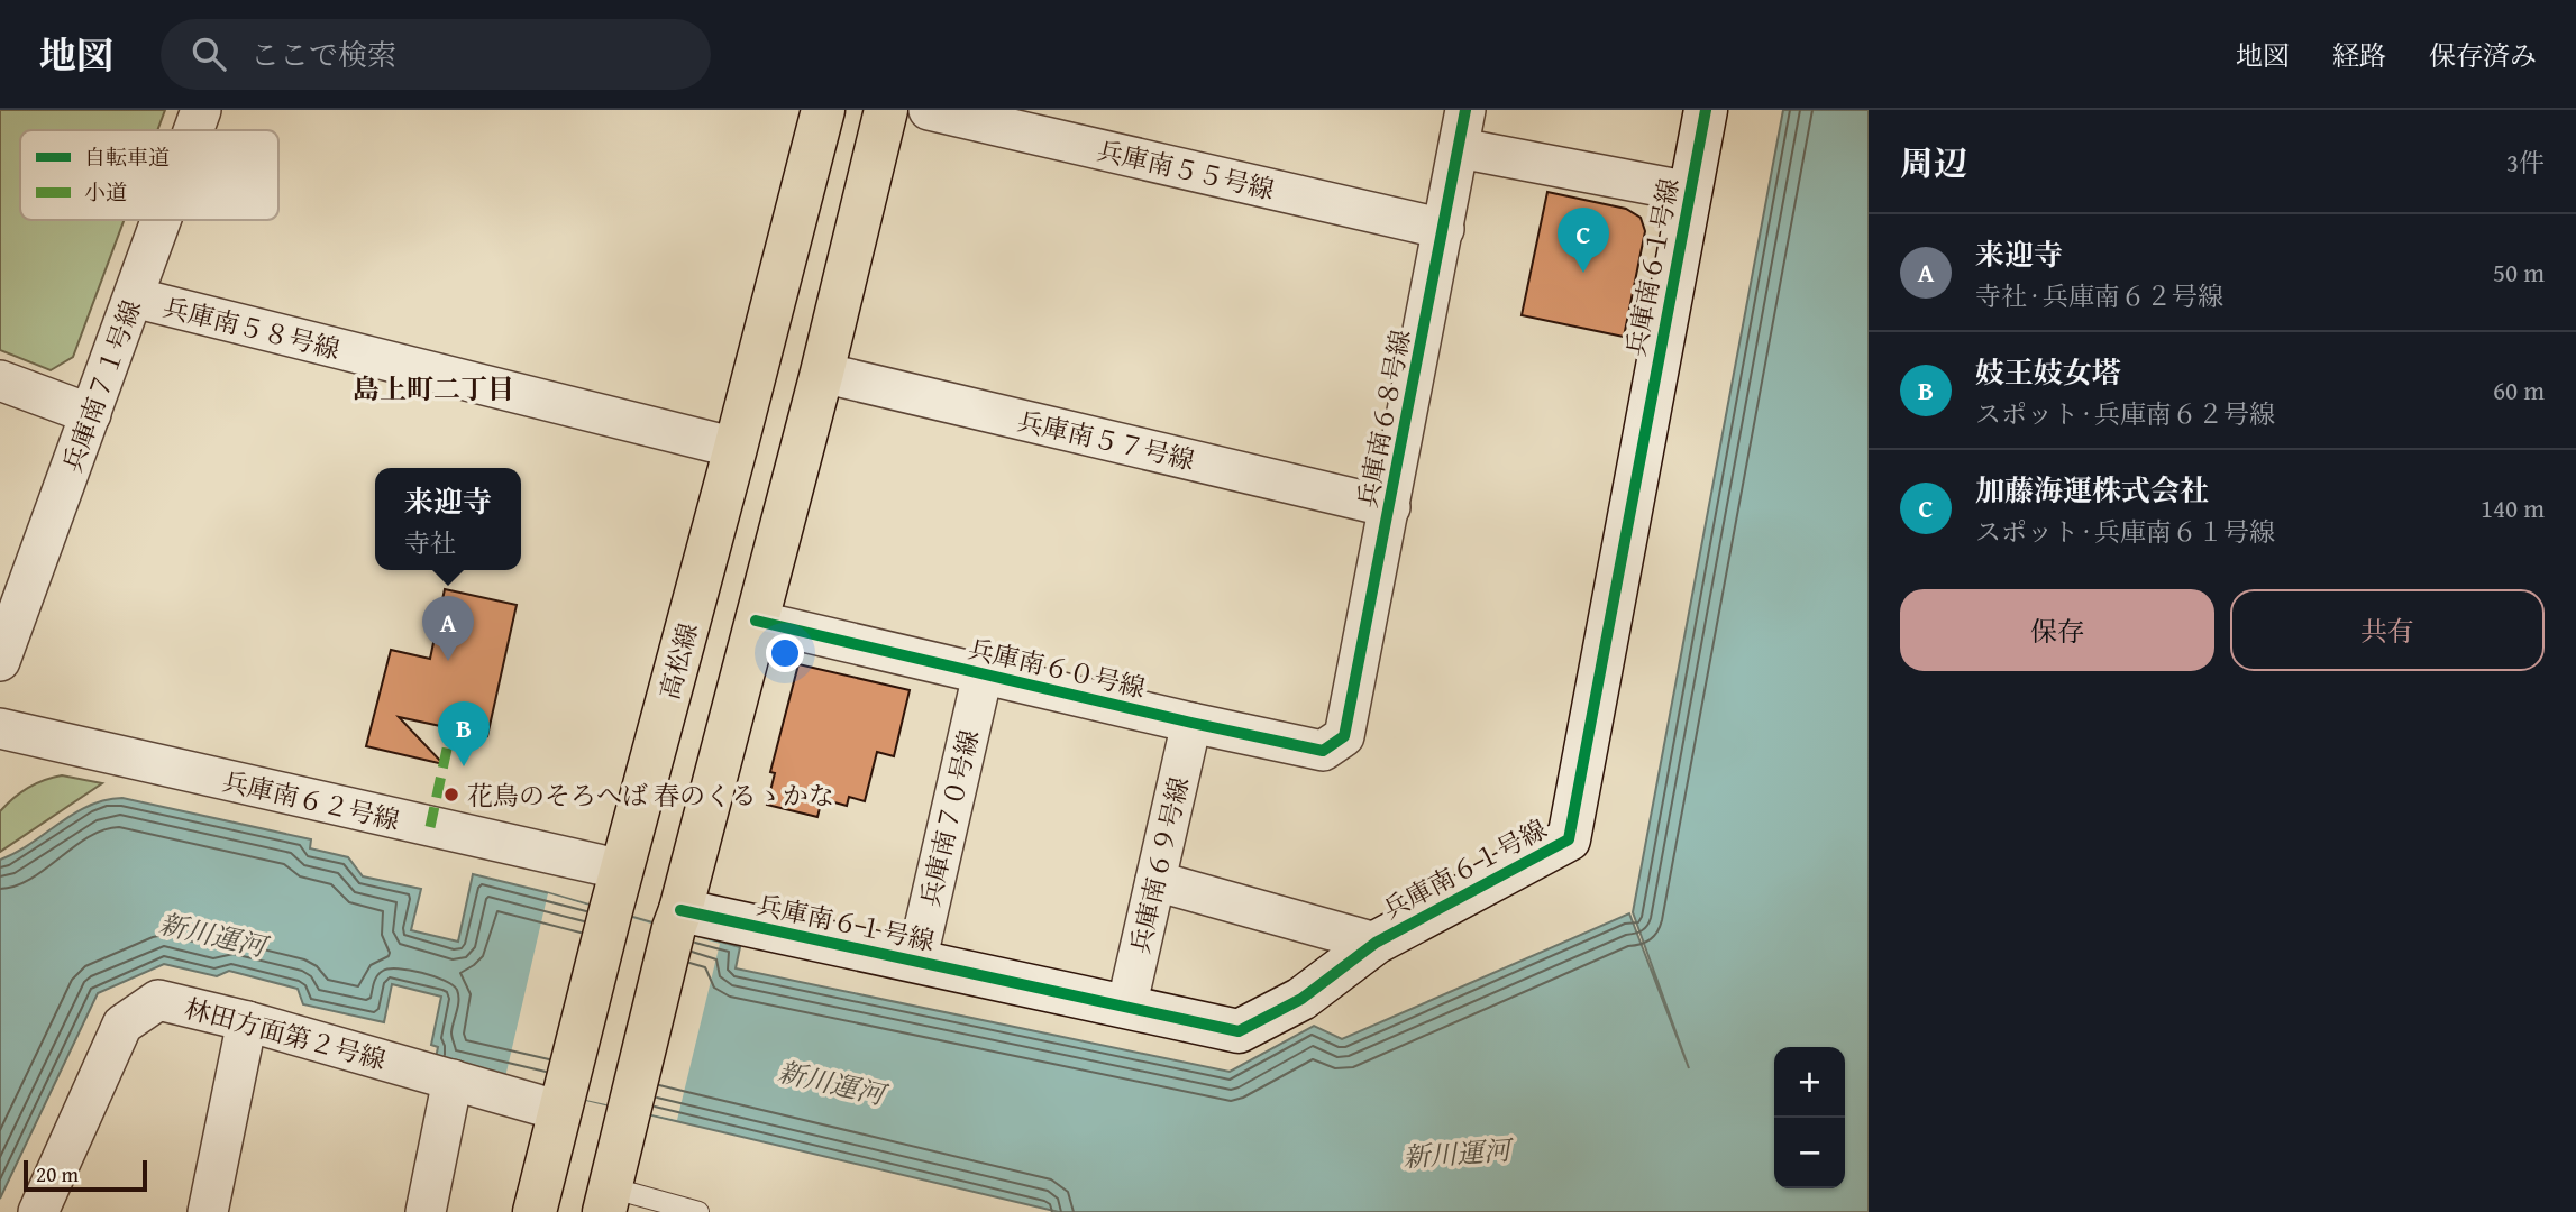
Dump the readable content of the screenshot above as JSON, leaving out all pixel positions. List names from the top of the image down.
{
  "streets": {
    "main road": ["高松線"],
    "street": [
      "兵庫南５５号線",
      "兵庫南６１号線",
      "兵庫南５８号線",
      "兵庫南７１号線",
      "兵庫南６８号線",
      "兵庫南５７号線",
      "兵庫南６０号線",
      "兵庫南６２号線",
      "兵庫南７０号線",
      "兵庫南６９号線",
      "林田方面第２号線"
    ]
  },
  "crossings": [
    ["兵庫南５５号線", "兵庫南６８号線"],
    ["兵庫南６１号線", "兵庫南７０号線"],
    ["兵庫南６１号線", "兵庫南６９号線"],
    ["兵庫南５８号線", "兵庫南７１号線"],
    ["兵庫南５８号線", "高松線"],
    ["兵庫南６８号線", "兵庫南５７号線"],
    ["兵庫南６８号線", "兵庫南６０号線"],
    ["高松線", "兵庫南６２号線"],
    ["高松線", "林田方面第２号線"],
    ["兵庫南６０号線", "兵庫南７０号線"],
    ["兵庫南６０号線", "兵庫南６９号線"]
  ],
  "districts": ["島上町二丁目"],
  "water": ["新川運河"],
  "places": ["花鳥のそろへば 春のくるゝかな"],
  "legend": ["自転車道", "小道"],
  "scale_bar": "20 m",
  "page": {
    "header": "地図",
    "search": "ここで検索",
    "nav": ["地図", "経路", "保存済み"],
    "heading": ["周辺", "3件"],
    "pins": ["C", "A", "B"],
    "list": [
      {
        "mark": "A",
        "name": "来迎寺",
        "note": "寺社 · 兵庫南６２号線",
        "value": "50 m"
      },
      {
        "mark": "B",
        "name": "妓王妓女塔",
        "note": "スポット · 兵庫南６２号線",
        "value": "60 m"
      },
      {
        "mark": "C",
        "name": "加藤海運株式会社",
        "note": "スポット · 兵庫南６１号線",
        "value": "140 m"
      }
    ],
    "popup": ["来迎寺", "寺社"],
    "buttons": ["保存", "共有"],
    "map_buttons": ["+", "−"],
    "scale": "20 m"
  }
}
